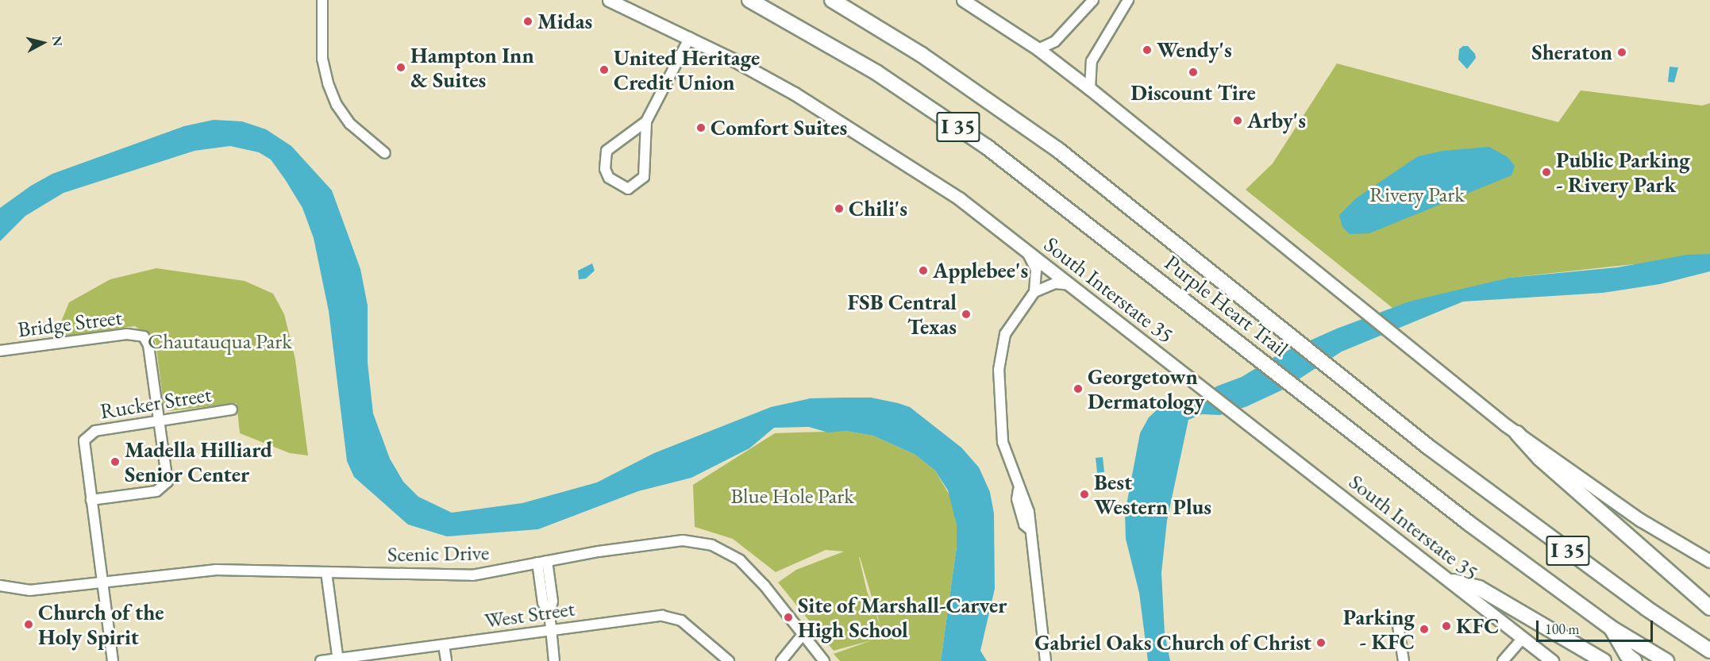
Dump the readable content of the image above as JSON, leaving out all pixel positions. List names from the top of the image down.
{
  "streets": {
    "highway": ["I 35", "Purple Heart Trail"],
    "main road": ["South Interstate 35"],
    "street": [
      "Bridge Street",
      "Rucker Street",
      "Scenic Drive",
      "West Street"
    ]
  },
  "crossings": [
    ["Bridge Street", "Rucker Street"]
  ],
  "parks": ["Rivery Park", "Chautauqua Park", "Blue Hole Park"],
  "places": [
    "Midas",
    "Wendy's",
    "Sheraton",
    "Hampton Inn & Suites",
    "United Heritage Credit Union",
    "Discount Tire",
    "Arby's",
    "Comfort Suites",
    "Public Parking - Rivery Park",
    "Chili's",
    "Applebee's",
    "FSB Central Texas",
    "Georgetown Dermatology",
    "Madella Hilliard Senior Center",
    "Best Western Plus",
    "Site of Marshall-Carver High School",
    "Church of the Holy Spirit",
    "KFC",
    "Parking - KFC",
    "Gabriel Oaks Church of Christ"
  ],
  "scale_bar": "100 m",
  "north": "right"
}
